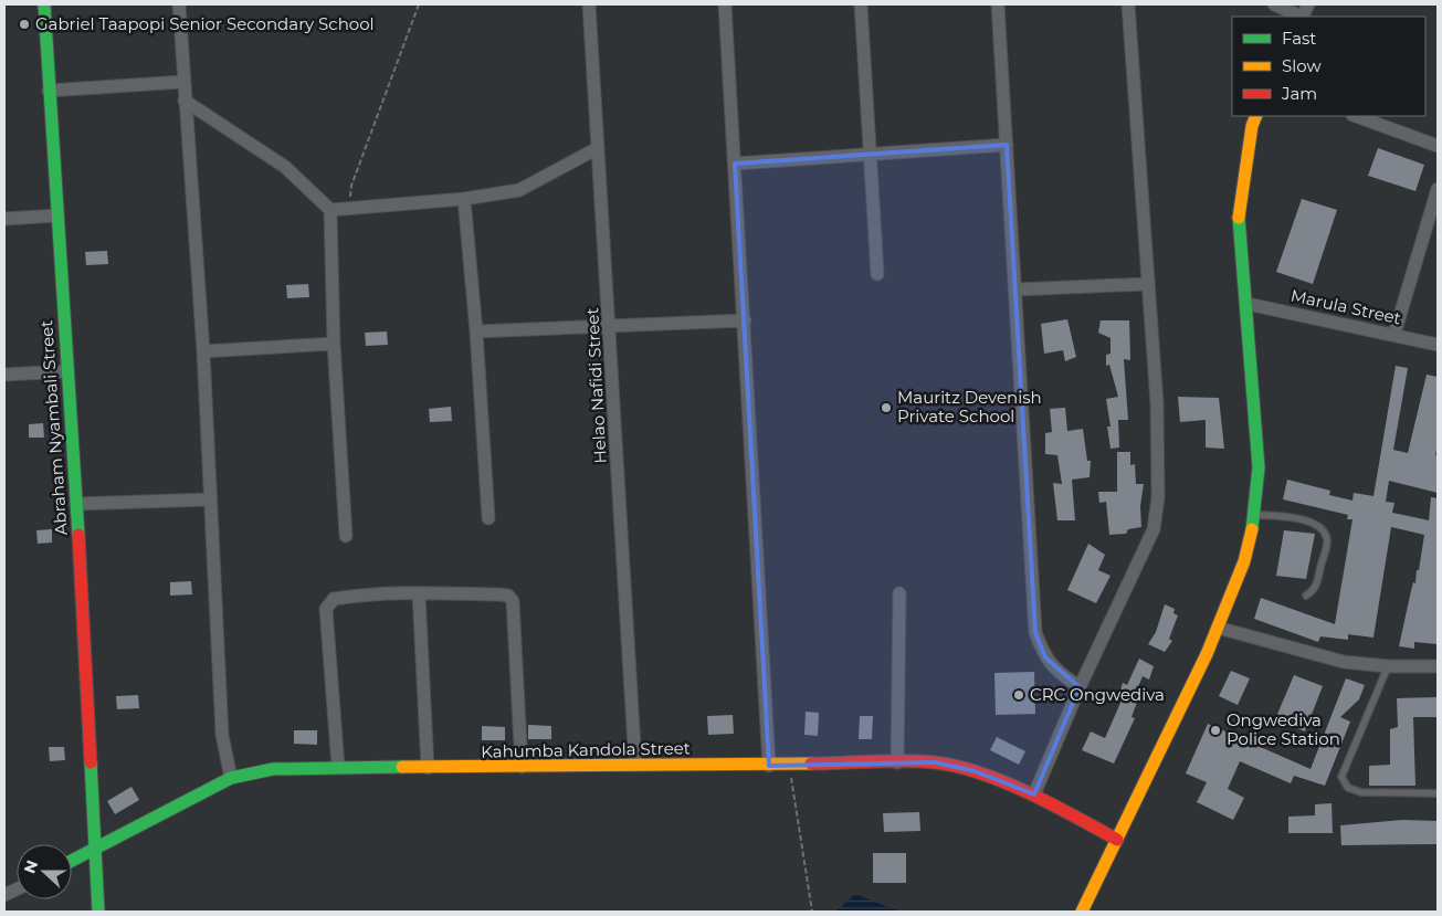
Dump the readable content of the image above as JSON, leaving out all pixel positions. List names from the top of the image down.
{
  "streets": {
    "street": [
      "Marula Street",
      "Helao Nafidi Street",
      "Abraham Nyambali Street",
      "Kahumba Kandola Street"
    ]
  },
  "crossings": [
    ["Helao Nafidi Street", "Kahumba Kandola Street"],
    ["Abraham Nyambali Street", "Kahumba Kandola Street"]
  ],
  "places": [
    "Gabriel Taapopi Senior Secondary School",
    "Mauritz Devenish Private School",
    "CRC Ongwediva",
    "Ongwediva Police Station"
  ],
  "legend": ["Fast", "Slow", "Jam"],
  "north": "left"
}
